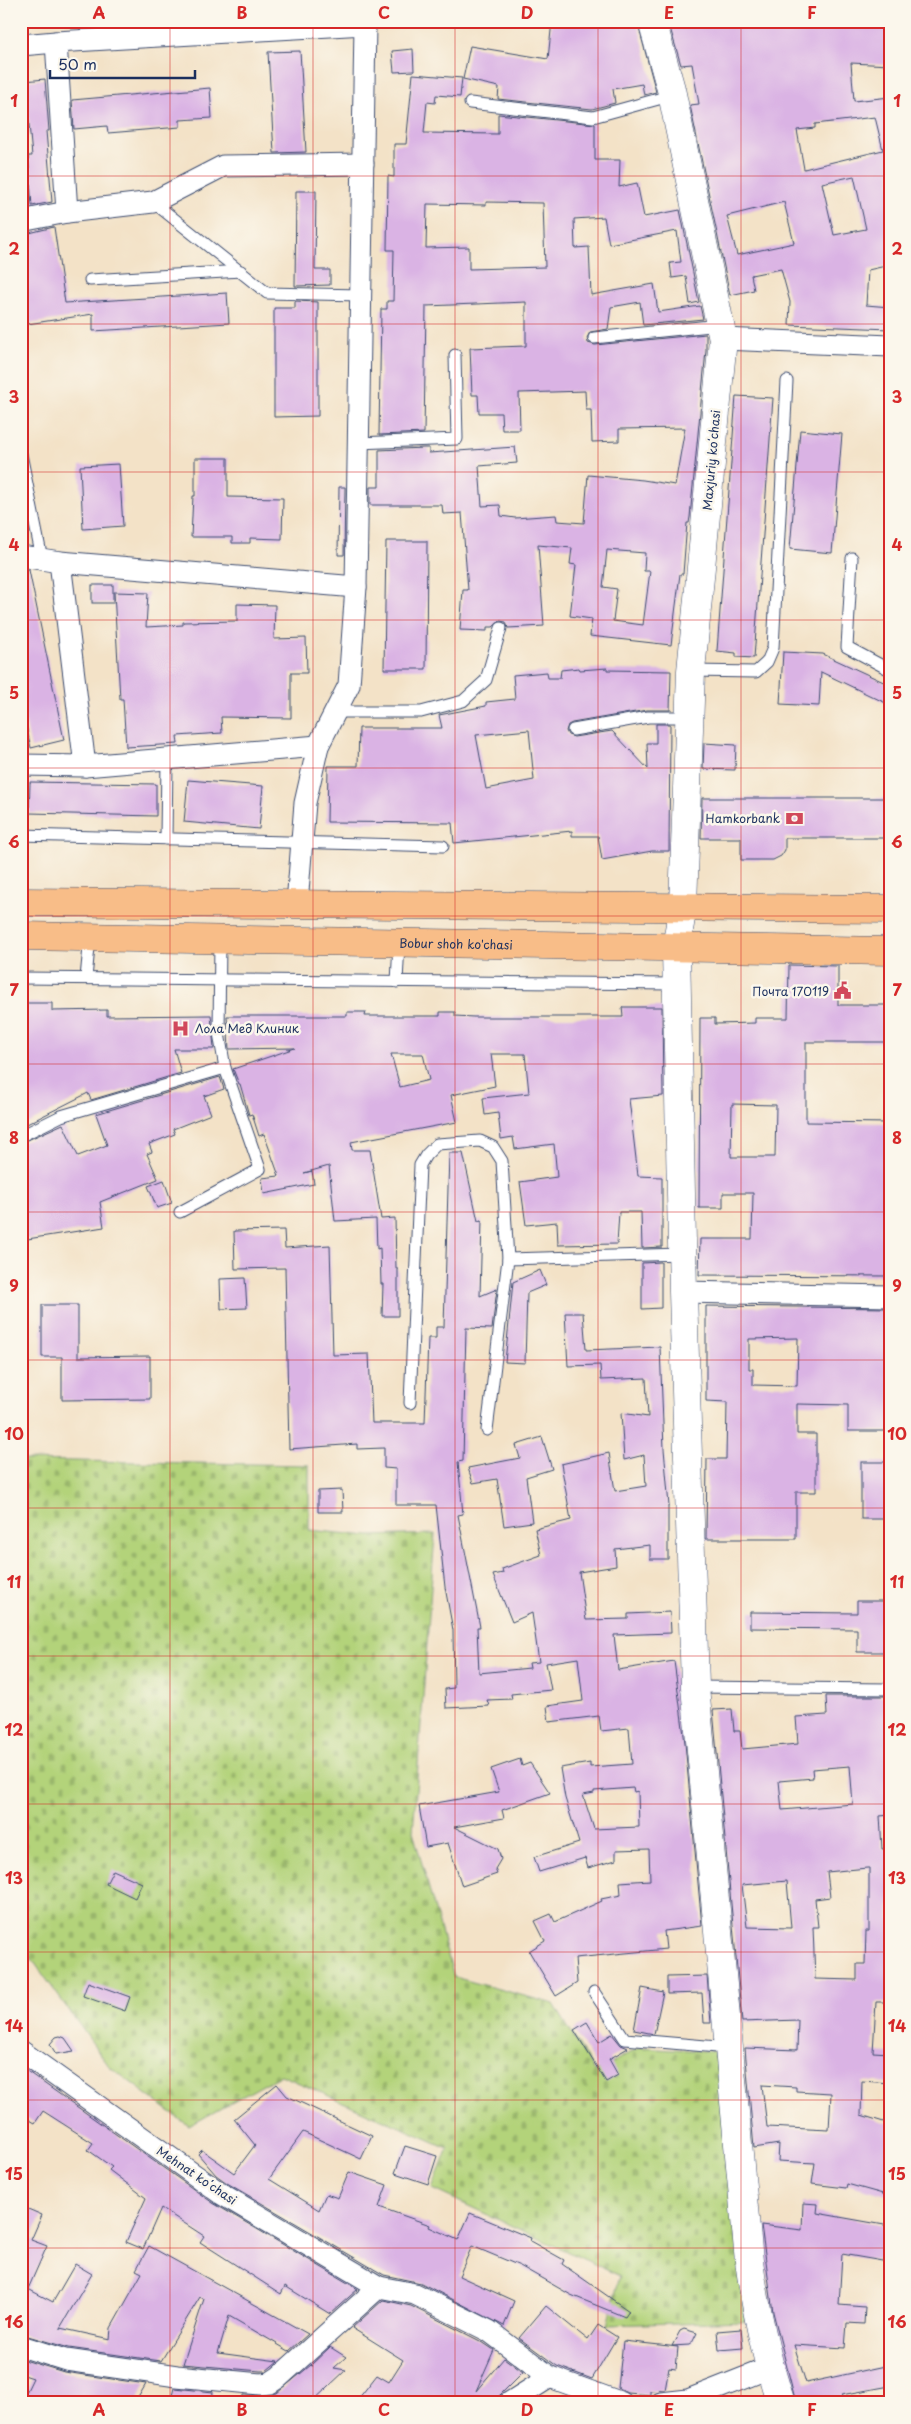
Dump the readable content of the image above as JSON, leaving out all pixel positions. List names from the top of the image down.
{
  "streets": {
    "main road": ["Bobur shoh ko'chasi"],
    "street": ["Maxjuriy koʻchasi", "Mehnat koʻchasi"]
  },
  "crossings": [
    ["Maxjuriy koʻchasi", "Bobur shoh ko'chasi"]
  ],
  "places": {
    "bank": ["Hamkorbank"],
    "public building": ["Почта 170119"],
    "hospital": ["Лола Мед Клиник"]
  },
  "scale_bar": "50 m",
  "grid": {
    "columns": [
      "A",
      "B",
      "C",
      "D",
      "E",
      "F"
    ],
    "rows": [
      "1",
      "2",
      "3",
      "4",
      "5",
      "6",
      "7",
      "8",
      "9",
      "10",
      "11",
      "12",
      "13",
      "14",
      "15",
      "16"
    ]
  }
}
